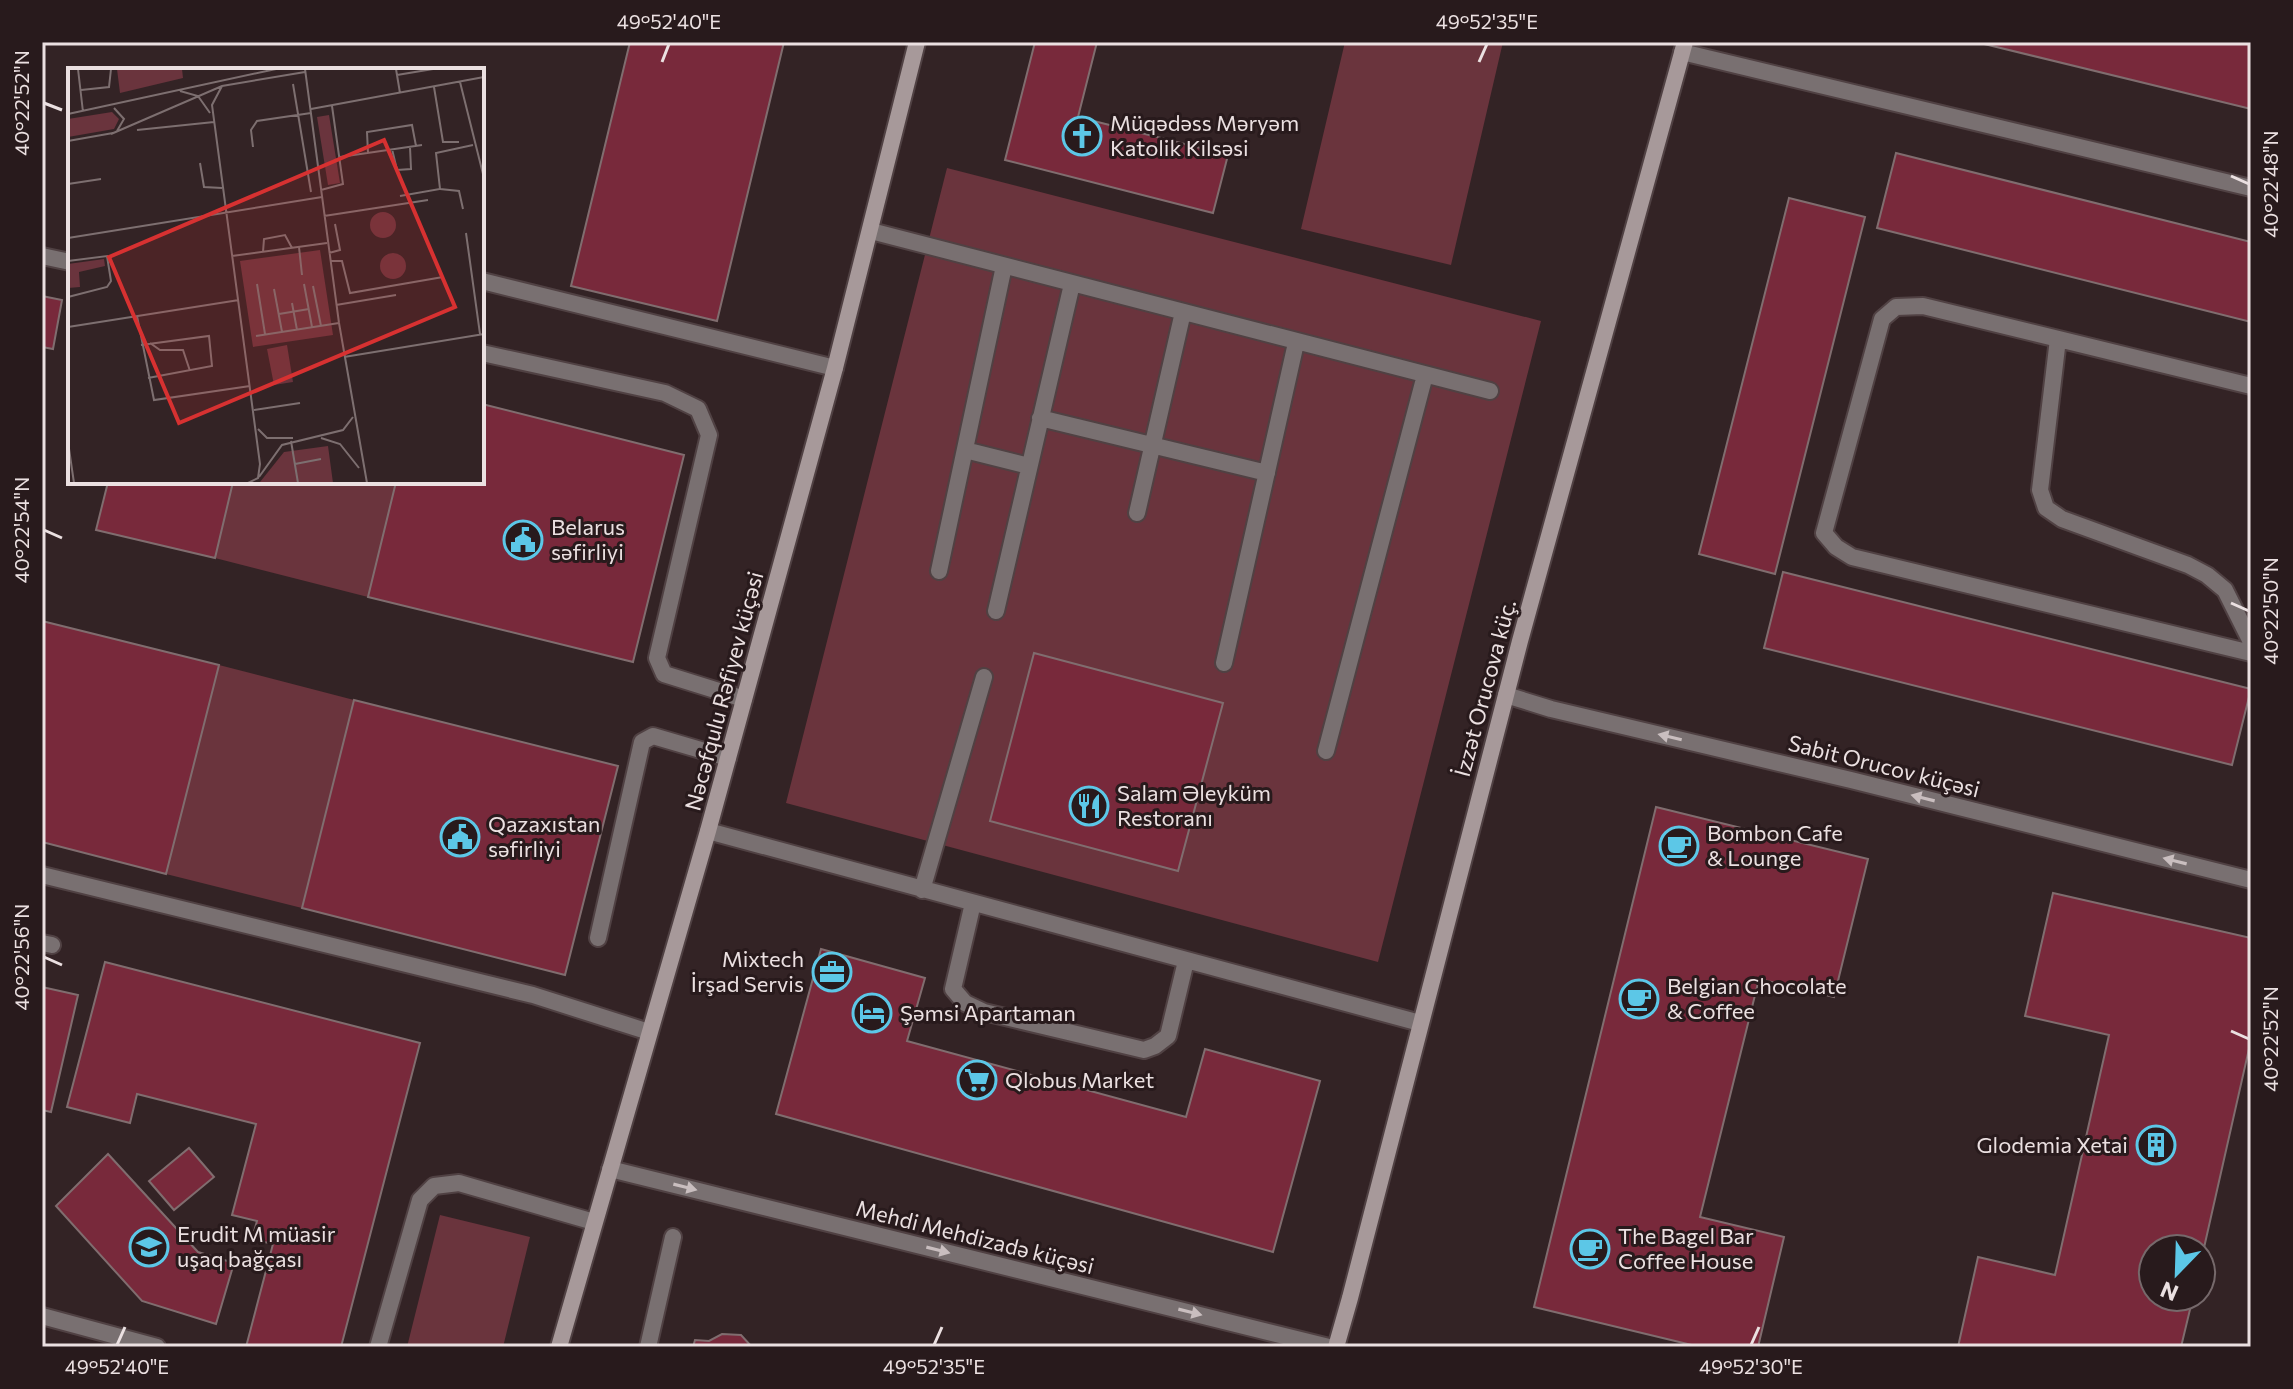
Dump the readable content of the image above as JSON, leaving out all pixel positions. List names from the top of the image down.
{
  "streets": {
    "main road": ["İzzət Orucova küç.", "Nəcəfqulu Rəfiyev küçəsi"],
    "street": ["Sabit Orucov küçəsi", "Mehdi Mehdizadə küçəsi"]
  },
  "crossings": [
    ["İzzət Orucova küç.", "Sabit Orucov küçəsi"],
    ["Nəcəfqulu Rəfiyev küçəsi", "Mehdi Mehdizadə küçəsi"]
  ],
  "one_way": ["Sabit Orucov küçəsi", "Mehdi Mehdizadə küçəsi"],
  "places": {
    "church": ["Müqədəss Məryəm Katolik Kilsəsi"],
    "public building": ["Belarus səfirliyi", "Qazaxıstan səfirliyi"],
    "restaurant": ["Salam Əleyküm Restoranı"],
    "cafe": ["Bombon Cafe & Lounge", "Belgian Chocolate & Coffee", "The Bagel Bar Coffee House"],
    "office": ["Mixtech İrşad Servis"],
    "hotel": ["Şəmsi Apartaman"],
    "supermarket": ["Qlobus Market"],
    "building": ["Glodemia Xetai"],
    "school or university": ["Erudit M müasir uşaq bağçası"]
  },
  "north": "bottom left",
  "coordinates": [
    "49°52'40\"E",
    "49°52'35\"E",
    "40°22'52\"N",
    "40°22'48\"N",
    "40°22'54\"N",
    "40°22'50\"N",
    "40°22'56\"N",
    "49°52'30\"E"
  ]
}
